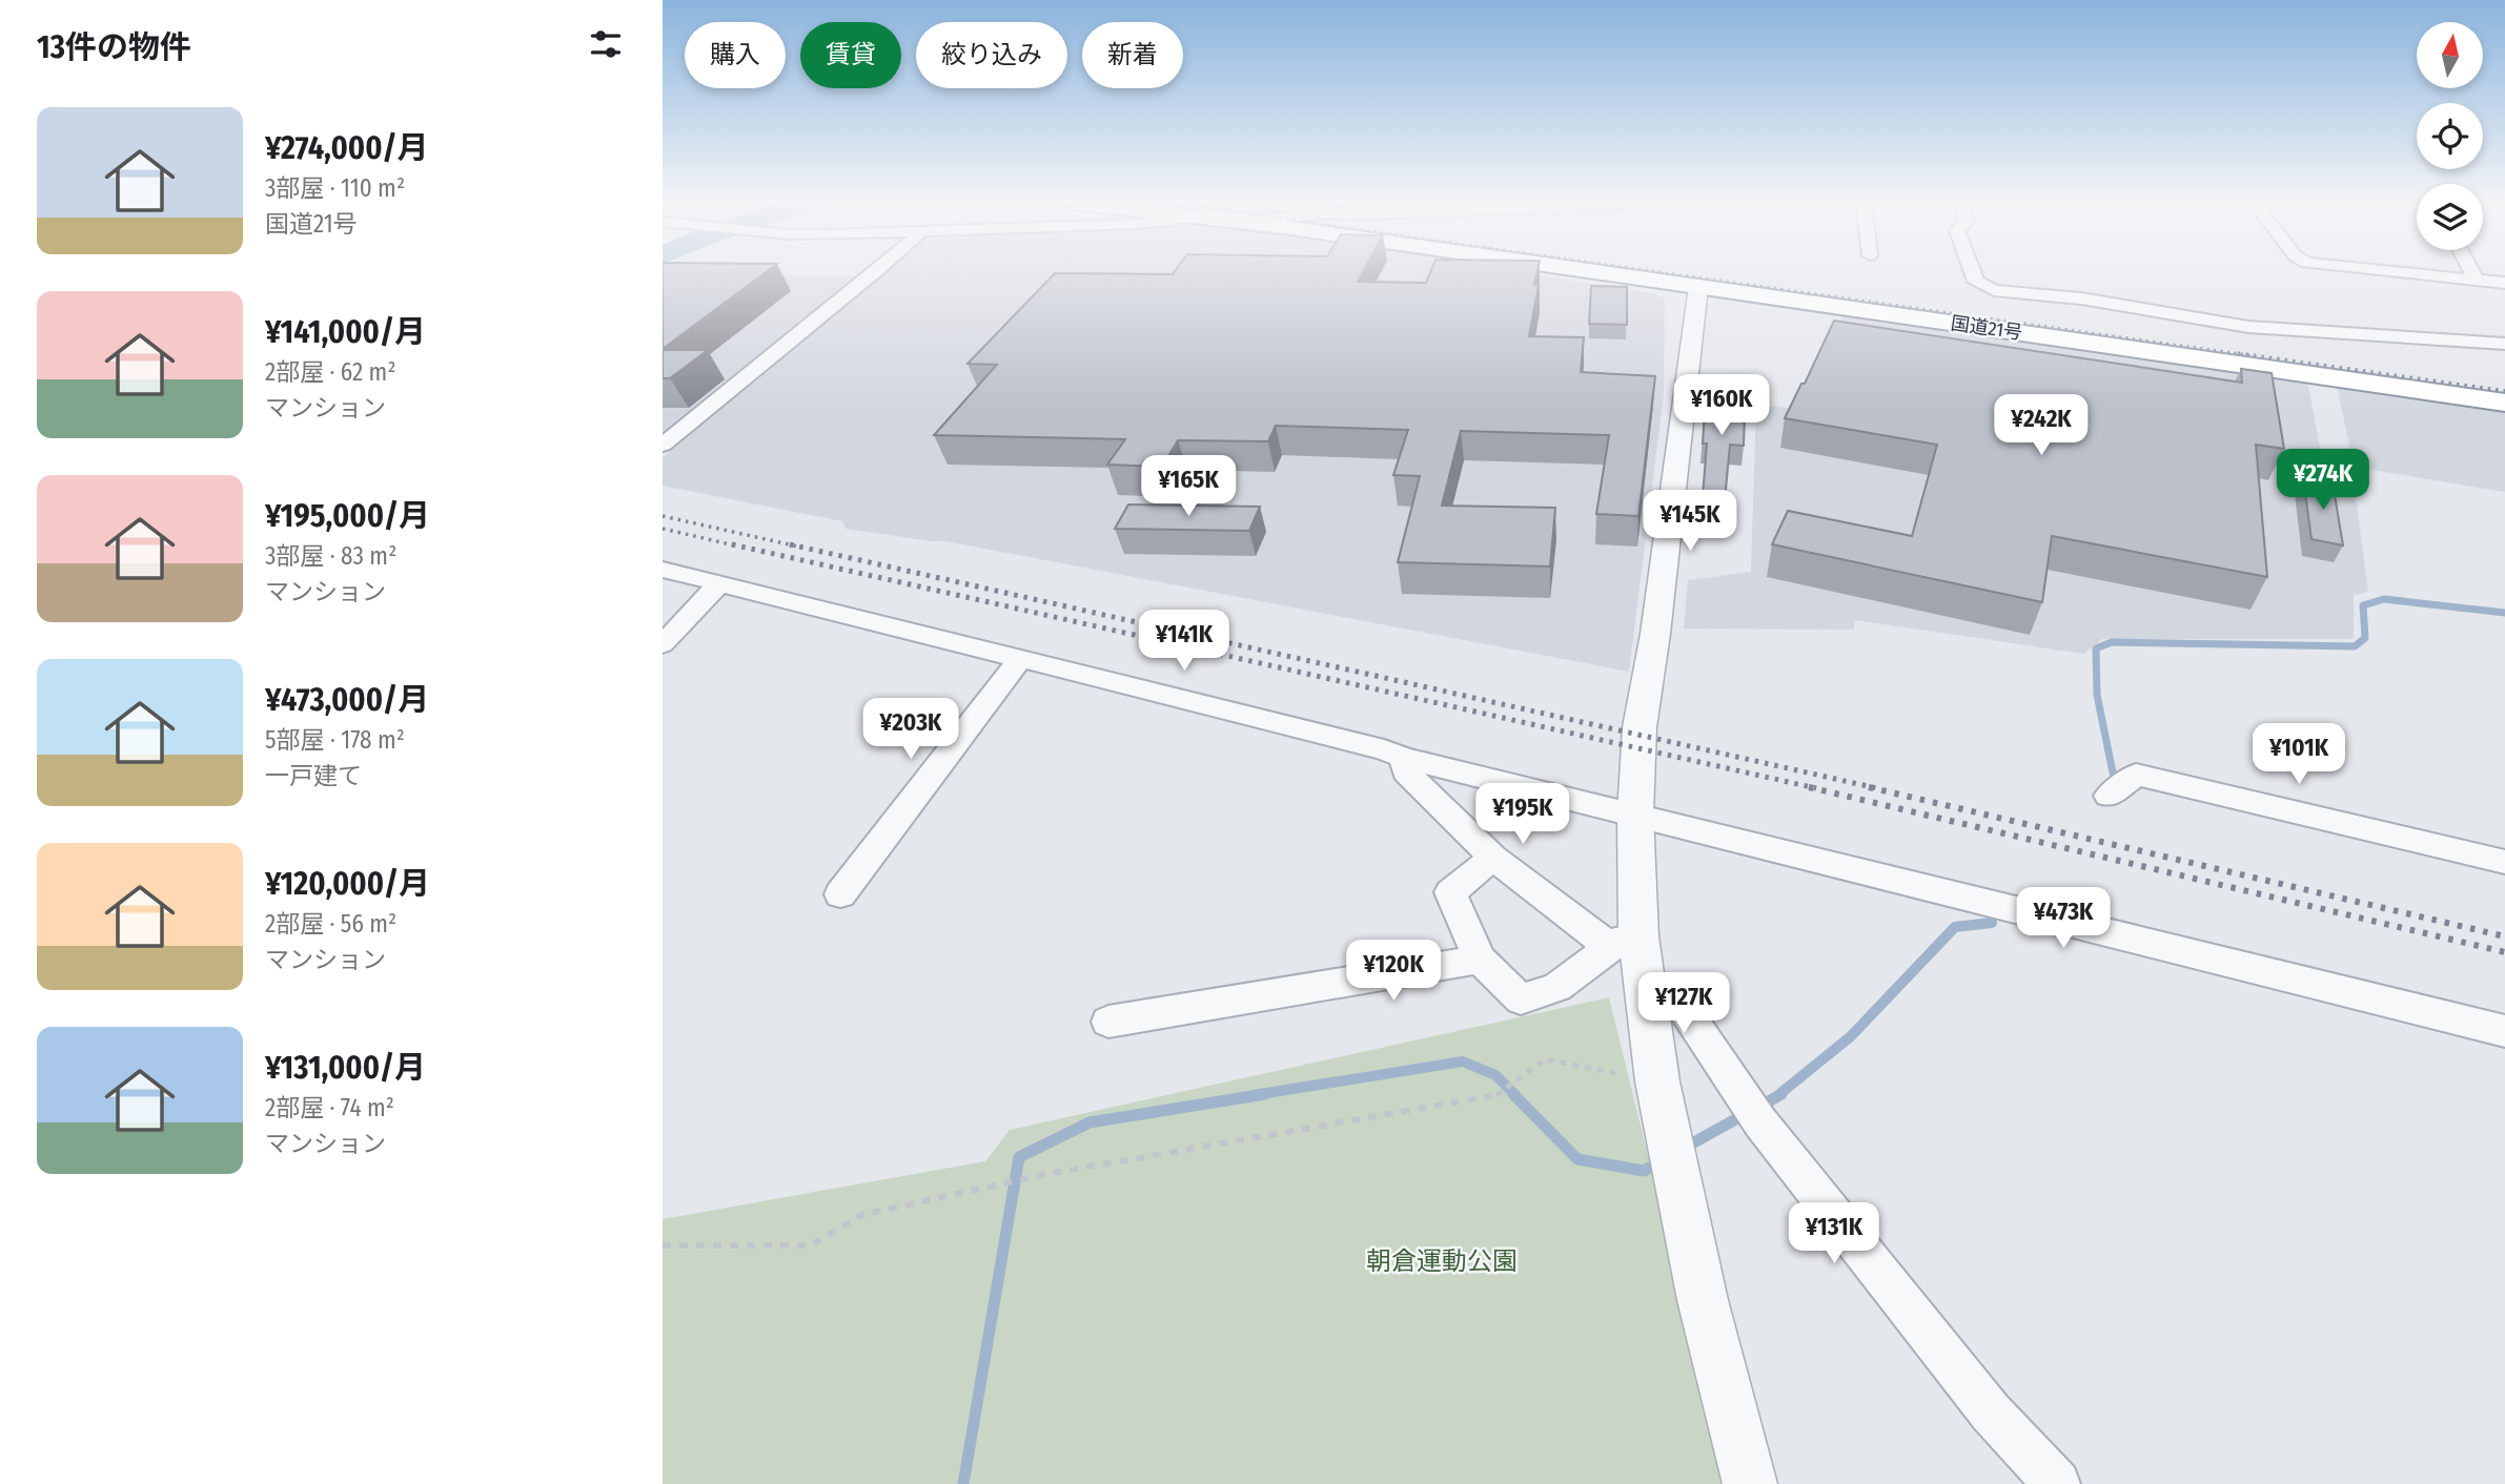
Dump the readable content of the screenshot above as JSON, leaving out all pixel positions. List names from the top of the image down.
{
  "streets": {
    "highway": ["国道21号"]
  },
  "parks": ["朝倉運動公園"],
  "north": "top",
  "page": {
    "heading": "13件の物件",
    "chip": [
      "購入",
      "賃貸",
      "絞り込み",
      "新着"
    ],
    "list": [
      {
        "name": "¥274,000/月",
        "note": "3部屋 · 110 m² · 国道21号"
      },
      {
        "name": "¥141,000/月",
        "note": "2部屋 · 62 m² · マンション"
      },
      {
        "name": "¥195,000/月",
        "note": "3部屋 · 83 m² · マンション"
      },
      {
        "name": "¥473,000/月",
        "note": "5部屋 · 178 m² · 一戸建て"
      },
      {
        "name": "¥120,000/月",
        "note": "2部屋 · 56 m² · マンション"
      },
      {
        "name": "¥131,000/月",
        "note": "2部屋 · 74 m² · マンション"
      }
    ],
    "price": [
      "¥160K",
      "¥242K",
      "¥274K",
      "¥165K",
      "¥145K",
      "¥141K",
      "¥203K",
      "¥101K",
      "¥195K",
      "¥473K",
      "¥120K",
      "¥127K",
      "¥131K"
    ]
  }
}
